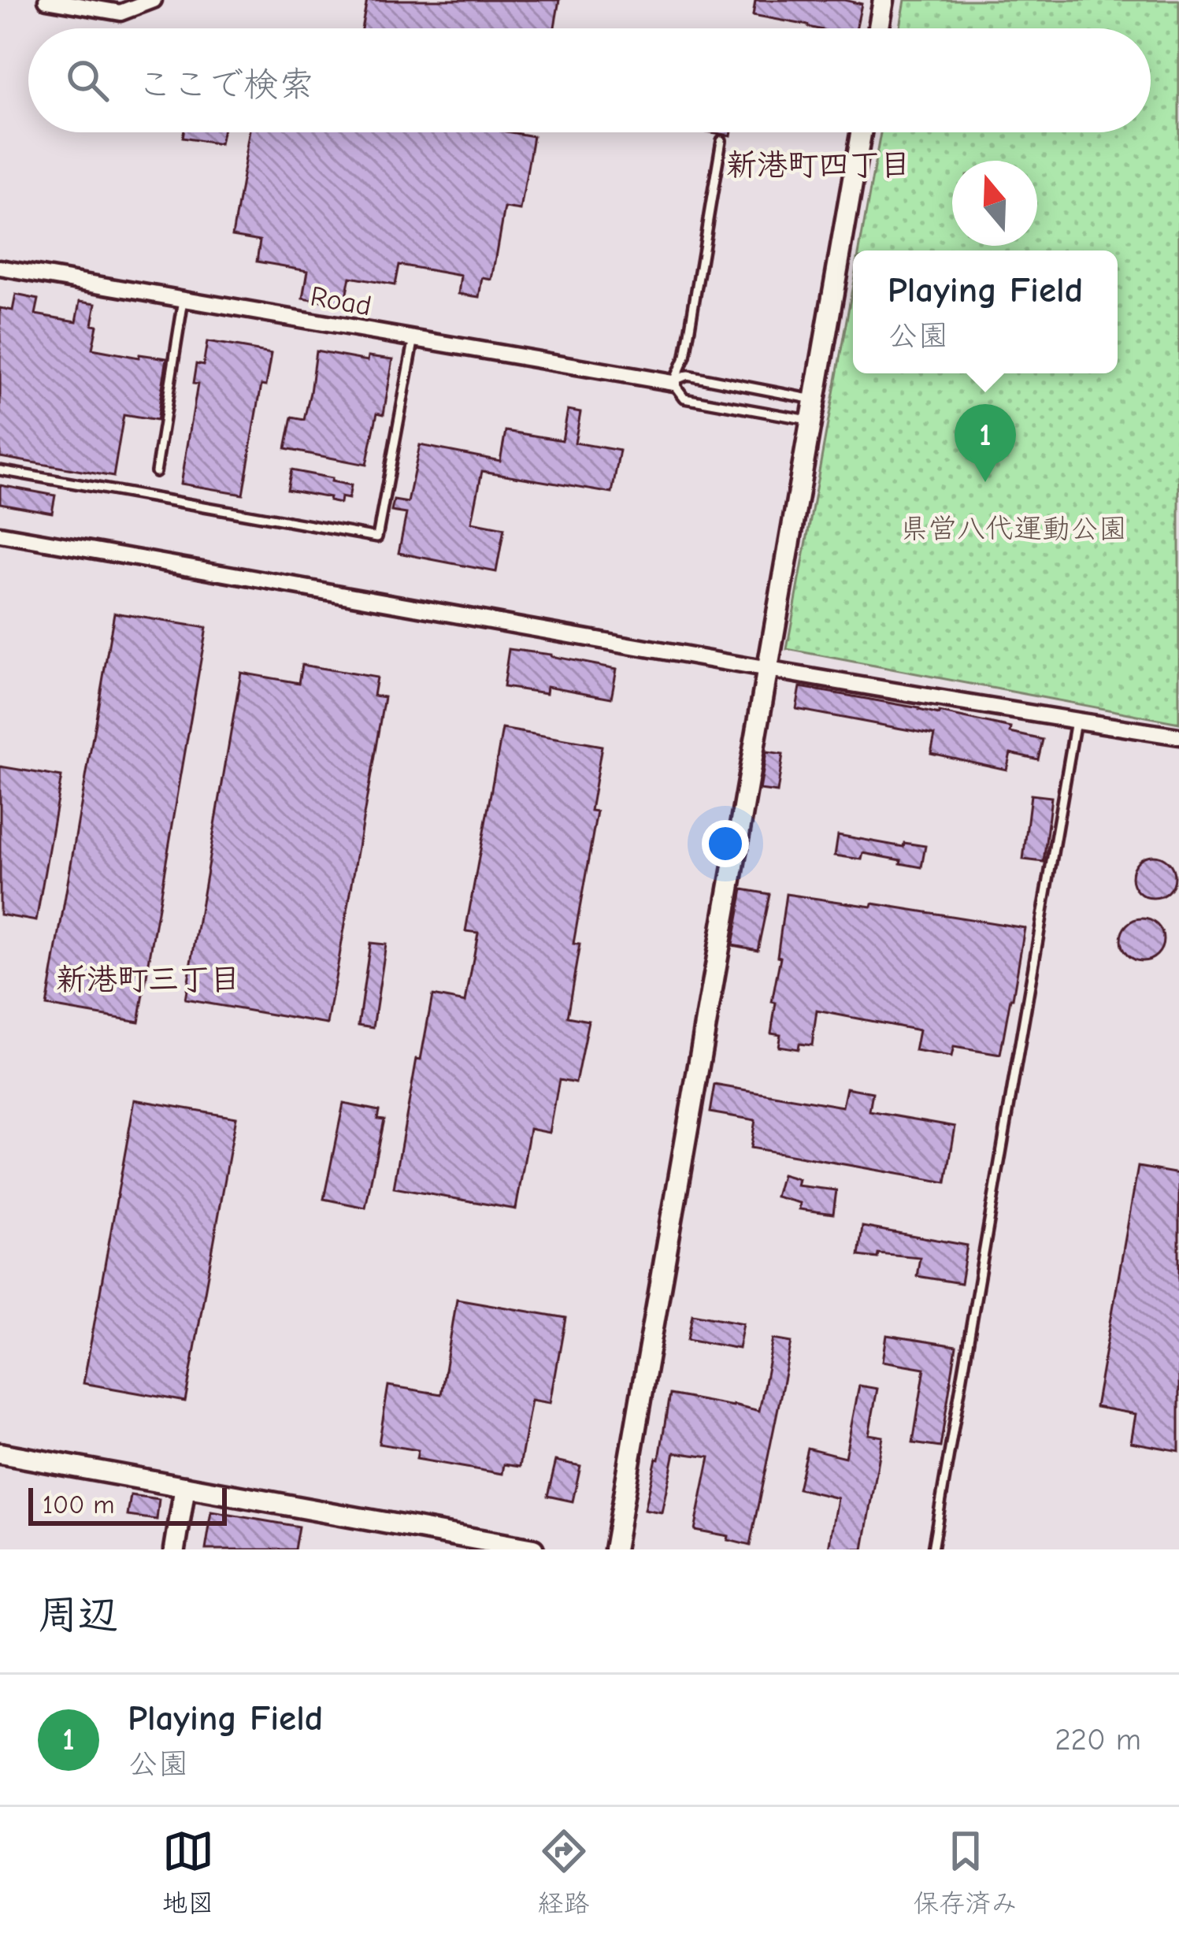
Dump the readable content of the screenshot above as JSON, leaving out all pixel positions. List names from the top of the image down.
{
  "streets": {
    "street": ["Road"]
  },
  "districts": ["新港町四丁目", "新港町三丁目"],
  "parks": ["県営八代運動公園"],
  "scale_bar": "100 m",
  "north": "top",
  "page": {
    "search": "ここで検索",
    "popup": ["Playing Field", "公園"],
    "pins": "1",
    "scale": "100 m",
    "heading": "周辺",
    "list": [
      {
        "mark": "1",
        "name": "Playing Field",
        "note": "公園",
        "value": "220 m"
      }
    ],
    "nav": ["地図", "経路", "保存済み"]
  }
}
